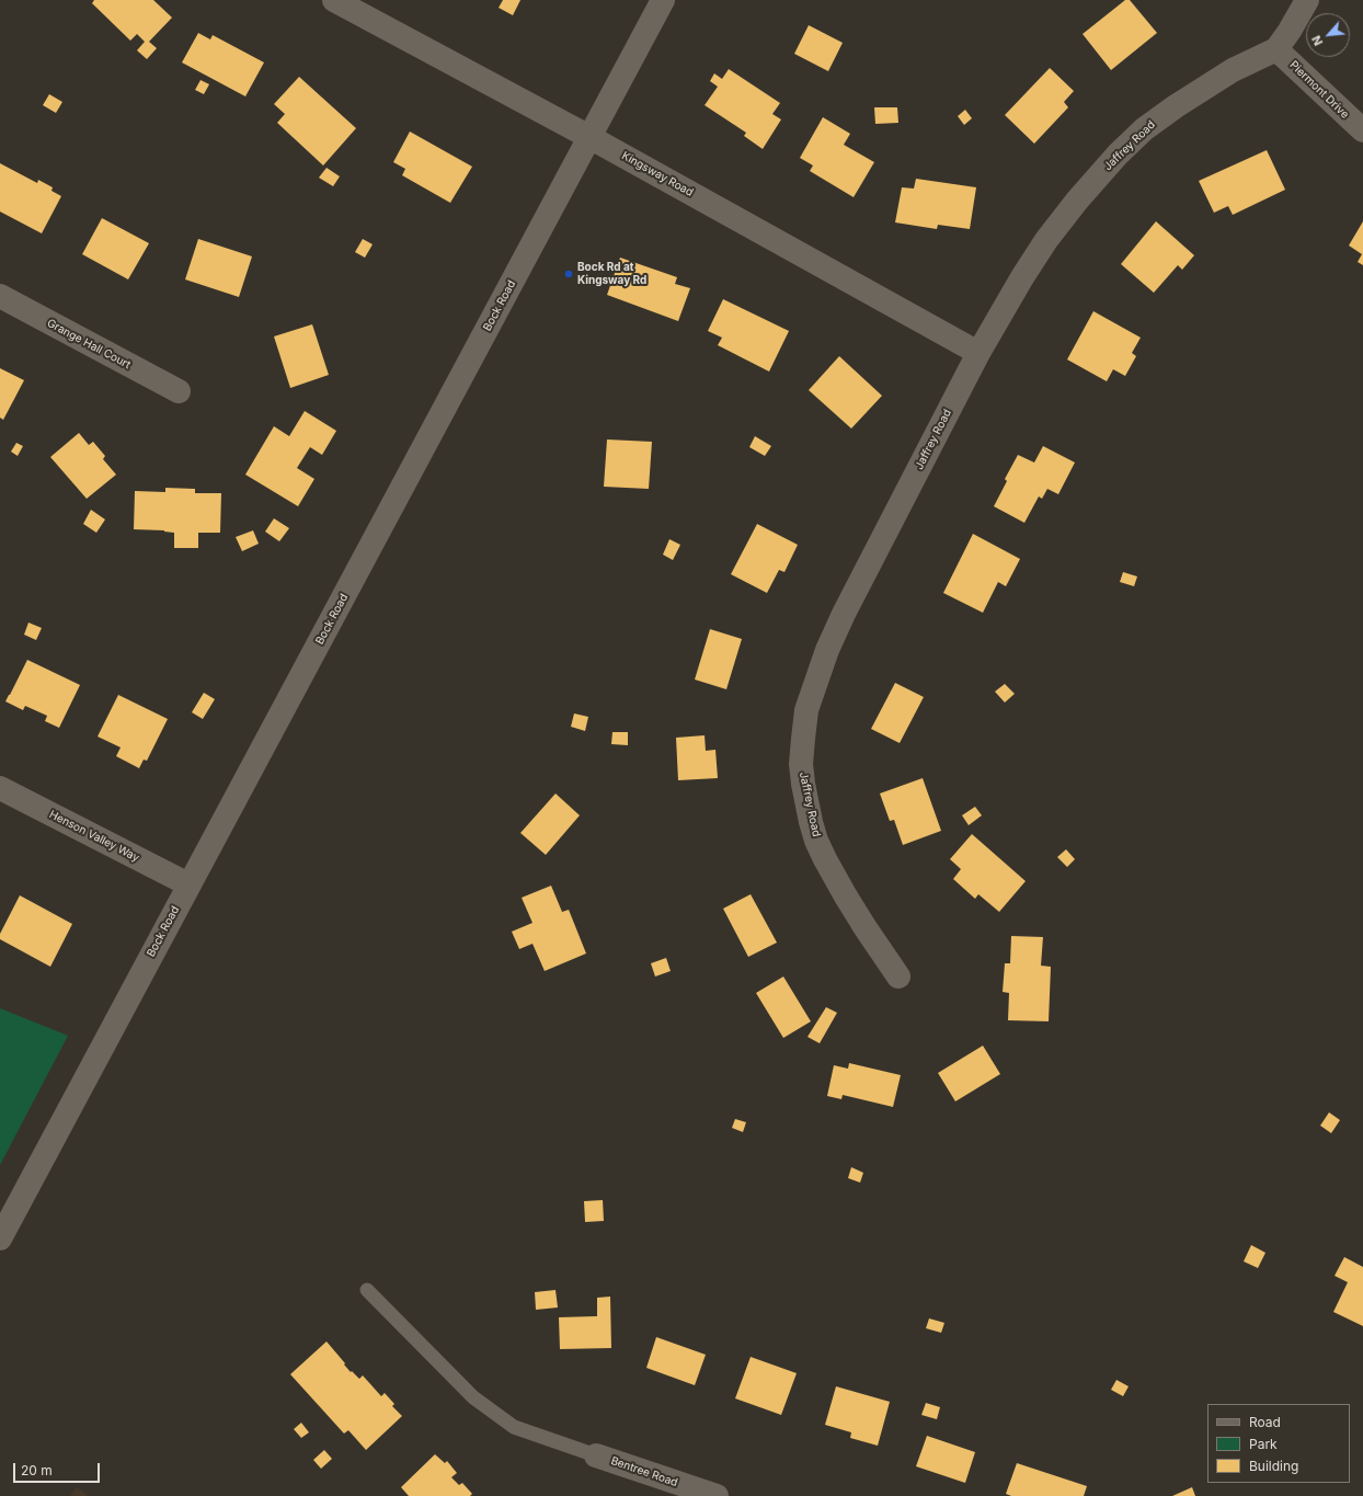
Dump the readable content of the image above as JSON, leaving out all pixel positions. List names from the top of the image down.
{
  "streets": {
    "street": [
      "Piermont Drive",
      "Jaffrey Road",
      "Kingsway Road",
      "Bock Road",
      "Grange Hall Court",
      "Henson Valley Way",
      "Bentree Road"
    ]
  },
  "crossings": [
    ["Piermont Drive", "Jaffrey Road"],
    ["Jaffrey Road", "Kingsway Road"],
    ["Kingsway Road", "Bock Road"],
    ["Bock Road", "Henson Valley Way"]
  ],
  "places": ["Bock Rd at Kingsway Rd"],
  "legend": ["Road", "Park", "Building"],
  "scale_bar": "20 m",
  "north": "bottom left"
}
